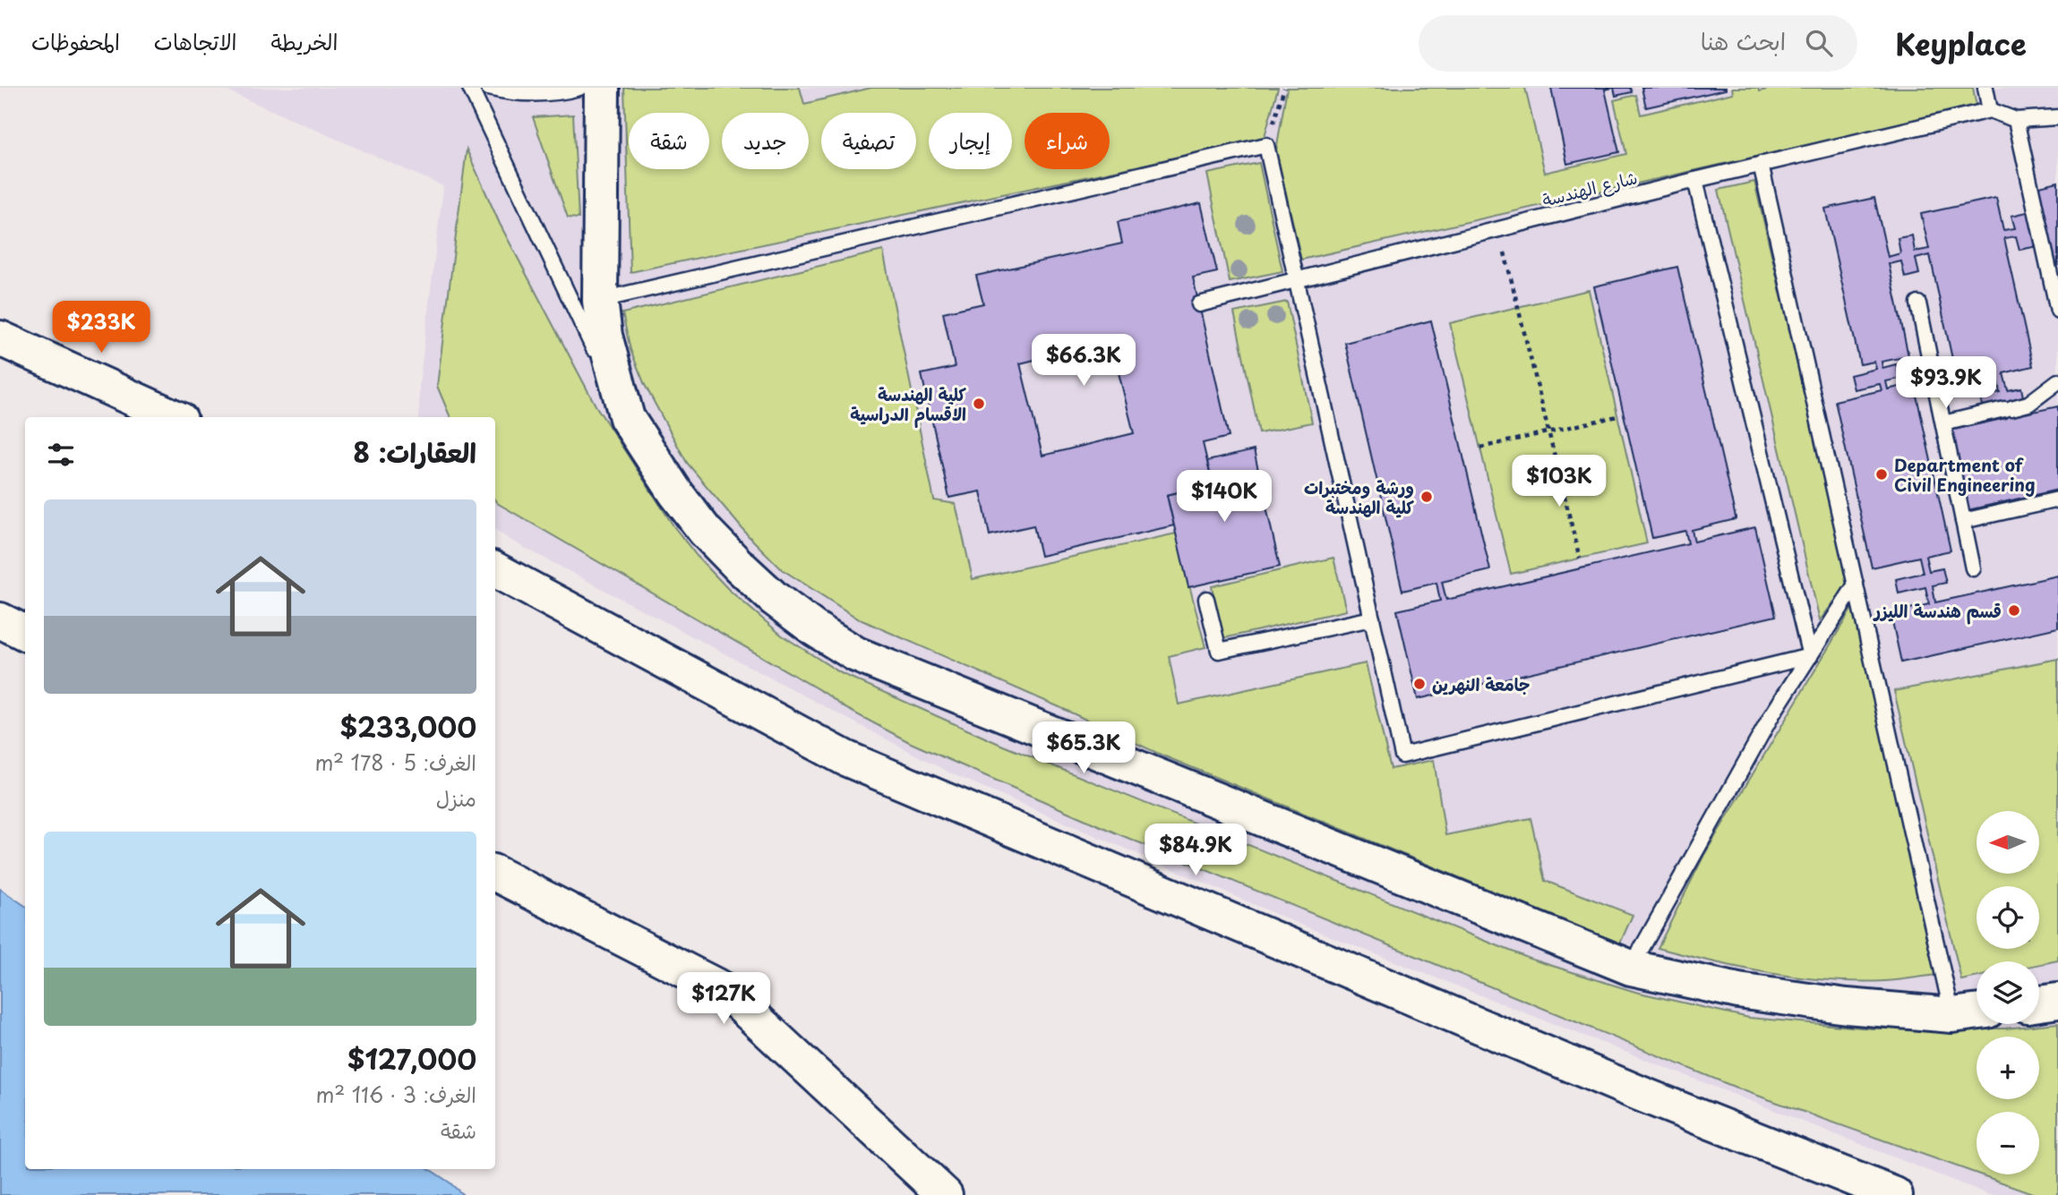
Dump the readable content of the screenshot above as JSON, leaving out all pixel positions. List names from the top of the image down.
{
  "streets": {
    "lane": ["شارع الهندسة"]
  },
  "places": [
    "كلية الهندسة الاقسام الدراسية",
    "Department of Civil Engineering",
    "ورشة ومختبرات كلية الهندسة",
    "قسم هندسة الليزر",
    "جامعة النهرين"
  ],
  "north": "left",
  "page": {
    "header": "Keyplace",
    "search": "ابحث هنا",
    "nav": ["الخريطة", "الاتجاهات", "المحفوظات"],
    "chip": [
      "شراء",
      "إيجار",
      "تصفية",
      "جديد",
      "شقة"
    ],
    "price": [
      "$233K",
      "$66.3K",
      "$93.9K",
      "$103K",
      "$140K",
      "$65.3K",
      "$84.9K",
      "$127K"
    ],
    "heading": "العقارات: 8",
    "list": [
      {
        "name": "$233,000",
        "note": "الغرف: 5 · 178 m² · منزل"
      },
      {
        "name": "$127,000",
        "note": "الغرف: 3 · 116 m² · شقة"
      }
    ],
    "map_buttons": ["+", "−"]
  }
}
